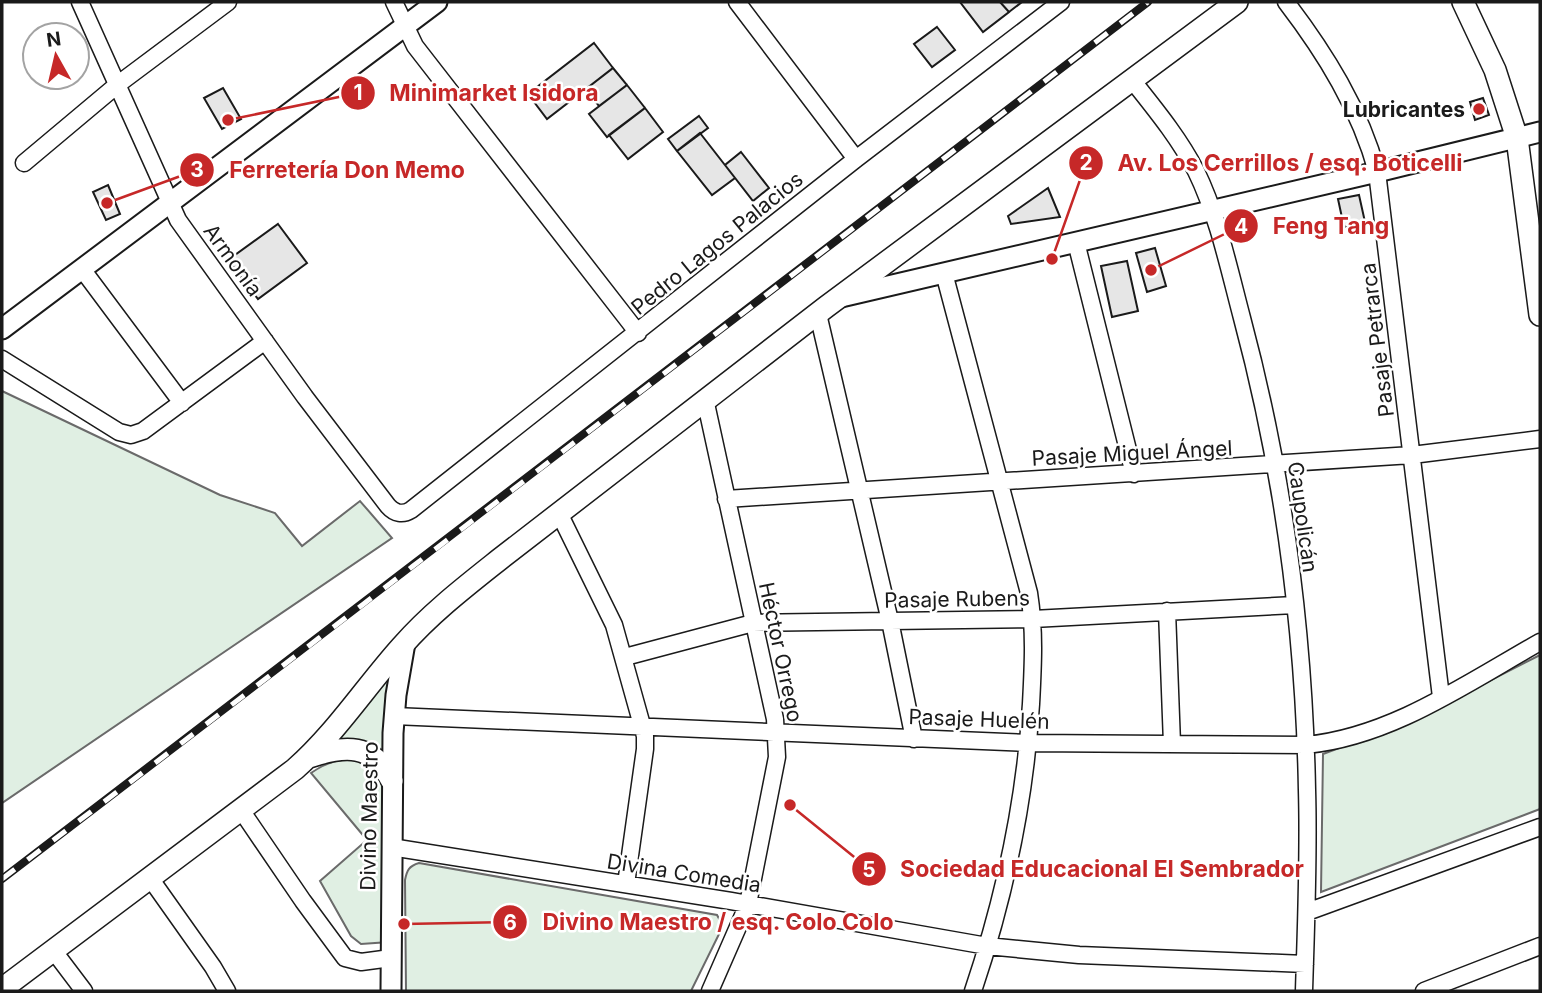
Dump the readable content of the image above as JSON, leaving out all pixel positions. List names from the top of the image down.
{
  "streets": {
    "street": [
      "Pedro Lagos Palacios",
      "Armonía",
      "Pasaje Petrarca",
      "Pasaje Miguel Ángel",
      "Caupolicán",
      "Pasaje Rubens",
      "Héctor Orrego",
      "Pasaje Huelén",
      "Divino Maestro",
      "Divina Comedia"
    ]
  },
  "crossings": [
    ["Pedro Lagos Palacios", "Armonía"],
    ["Pasaje Petrarca", "Pasaje Miguel Ángel"],
    ["Pasaje Petrarca", "Pasaje Huelén"],
    ["Pasaje Miguel Ángel", "Caupolicán"],
    ["Pasaje Miguel Ángel", "Héctor Orrego"],
    ["Caupolicán", "Pasaje Rubens"],
    ["Caupolicán", "Pasaje Huelén"],
    ["Caupolicán", "Divina Comedia"],
    ["Pasaje Rubens", "Héctor Orrego"],
    ["Héctor Orrego", "Pasaje Huelén"],
    ["Héctor Orrego", "Divina Comedia"],
    ["Pasaje Huelén", "Divino Maestro"],
    ["Divino Maestro", "Divina Comedia"]
  ],
  "places": [
    "Lubricantes",
    "Minimarket Isidora",
    "Ferretería Don Memo",
    "Av. Los Cerrillos / esq. Boticelli",
    "Feng Tang",
    "Sociedad Educacional El Sembrador",
    "Divino Maestro / esq. Colo Colo"
  ],
  "north": "top"
}
